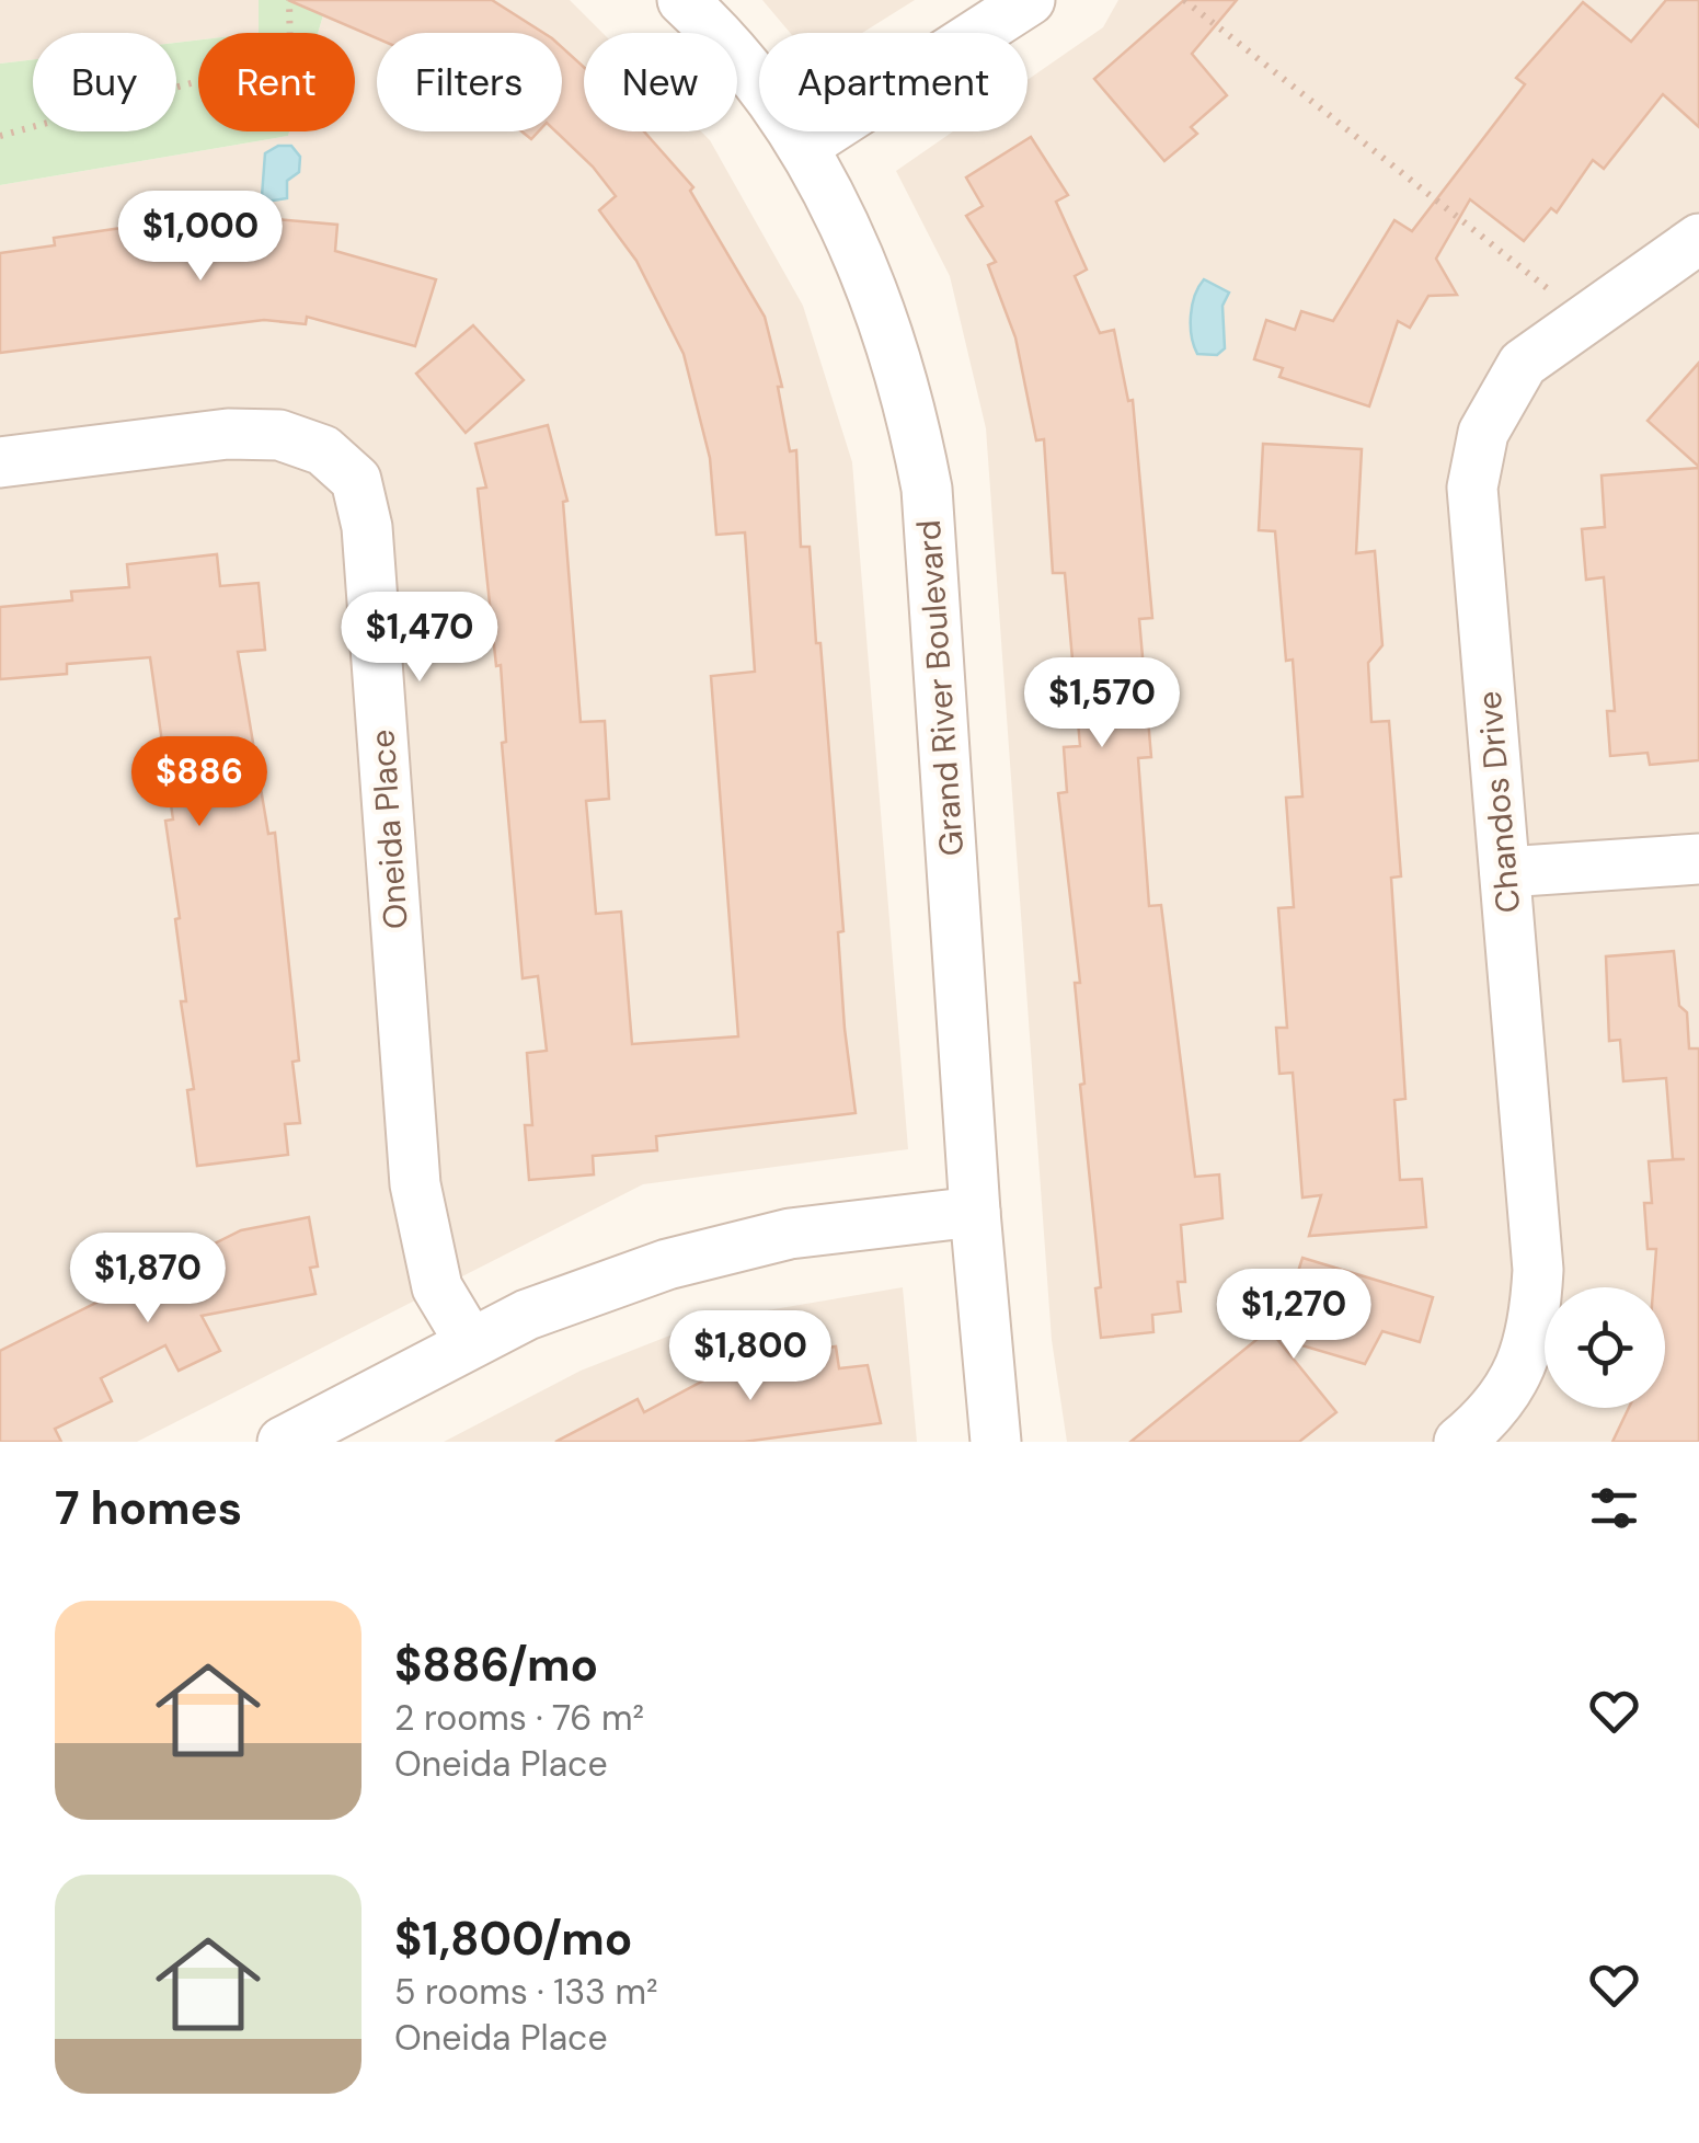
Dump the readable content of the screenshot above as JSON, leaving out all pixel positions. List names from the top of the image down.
{
  "streets": {
    "street": ["Grand River Boulevard", "Chandos Drive", "Oneida Place"]
  },
  "page": {
    "chip": [
      "Buy",
      "Rent",
      "Filters",
      "New",
      "Apartment"
    ],
    "price": [
      "$1,000",
      "$1,470",
      "$1,570",
      "$886",
      "$1,870",
      "$1,270",
      "$1,800"
    ],
    "heading": "7 homes",
    "list": [
      {
        "name": "$886/mo",
        "note": "2 rooms · 76 m² · Oneida Place"
      },
      {
        "name": "$1,800/mo",
        "note": "5 rooms · 133 m² · Oneida Place"
      }
    ]
  }
}
